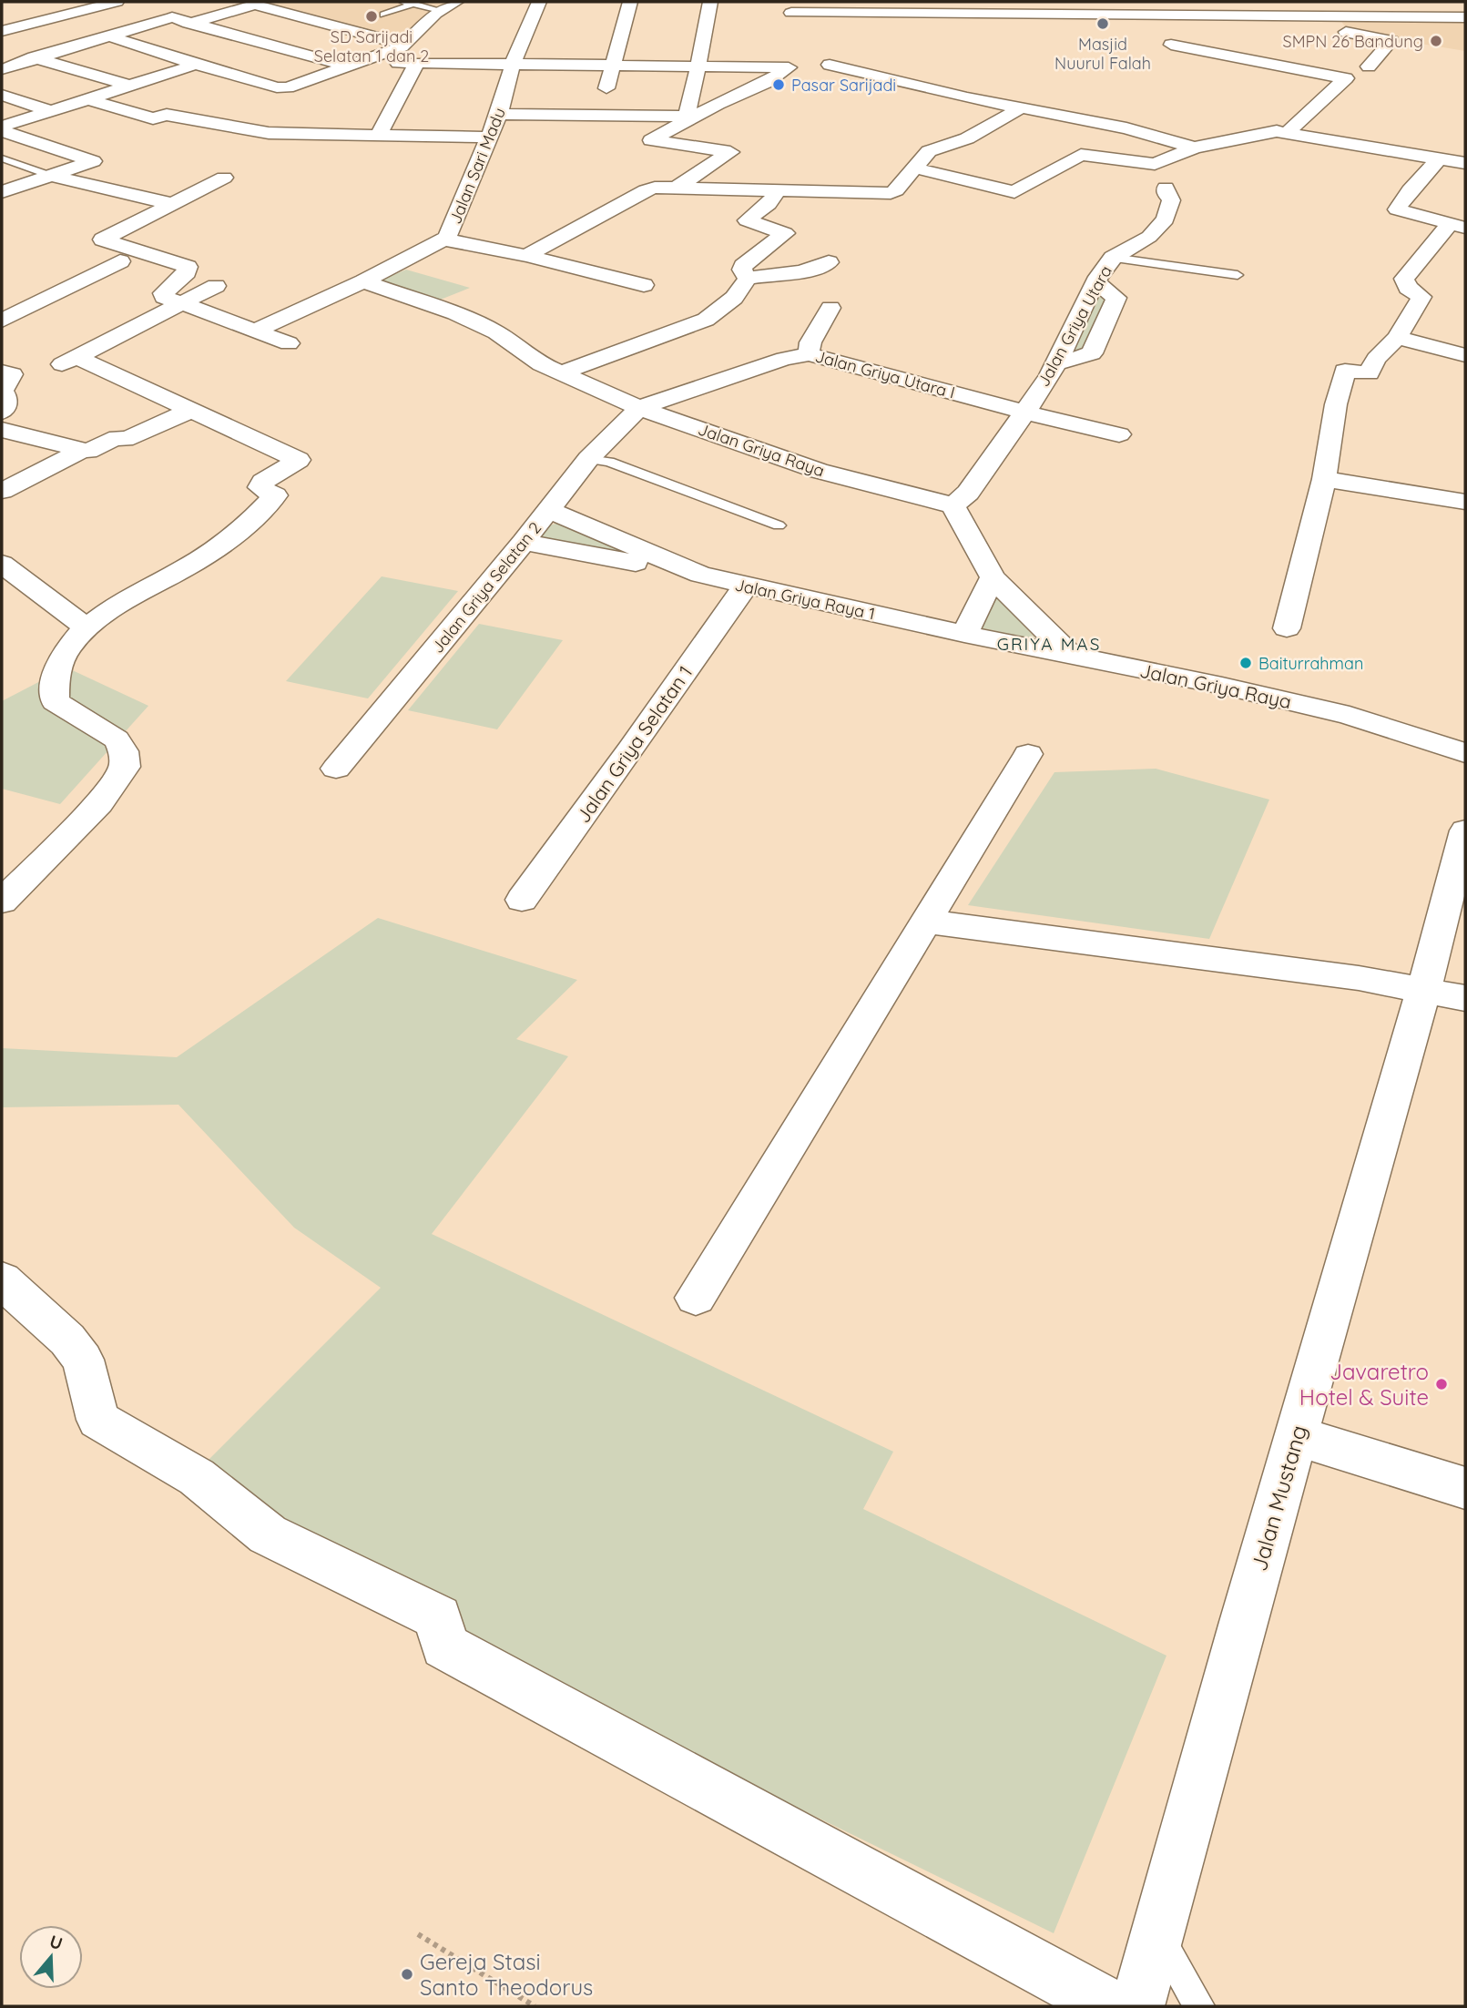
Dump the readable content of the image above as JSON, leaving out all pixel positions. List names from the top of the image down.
{
  "streets": {
    "street": [
      "Jalan Sari Madu",
      "Jalan Griya Utara",
      "Jalan Griya Utara I",
      "Jalan Griya Raya",
      "Jalan Griya Selatan 2",
      "Jalan Griya Raya 1",
      "Jalan Griya Selatan 1",
      "Jalan Mustang"
    ]
  },
  "crossings": [
    ["Jalan Sari Madu", "Jalan Griya Raya"],
    ["Jalan Griya Utara", "Jalan Griya Utara I"],
    ["Jalan Griya Utara", "Jalan Griya Raya"],
    ["Jalan Griya Utara I", "Jalan Griya Raya"],
    ["Jalan Griya Utara I", "Jalan Griya Selatan 2"],
    ["Jalan Griya Raya", "Jalan Griya Selatan 2"],
    ["Jalan Griya Raya", "Jalan Griya Raya 1"],
    ["Jalan Griya Selatan 2", "Jalan Griya Raya 1"],
    ["Jalan Griya Raya 1", "Jalan Griya Selatan 1"]
  ],
  "districts": ["GRIYA MAS"],
  "places": [
    "SD Sarijadi Selatan 1 dan 2",
    "Masjid Nuurul Falah",
    "SMPN 26 Bandung",
    "Pasar Sarijadi",
    "Baiturrahman",
    "Javaretro Hotel & Suite",
    "Gereja Stasi Santo Theodorus"
  ],
  "north": "top"
}
